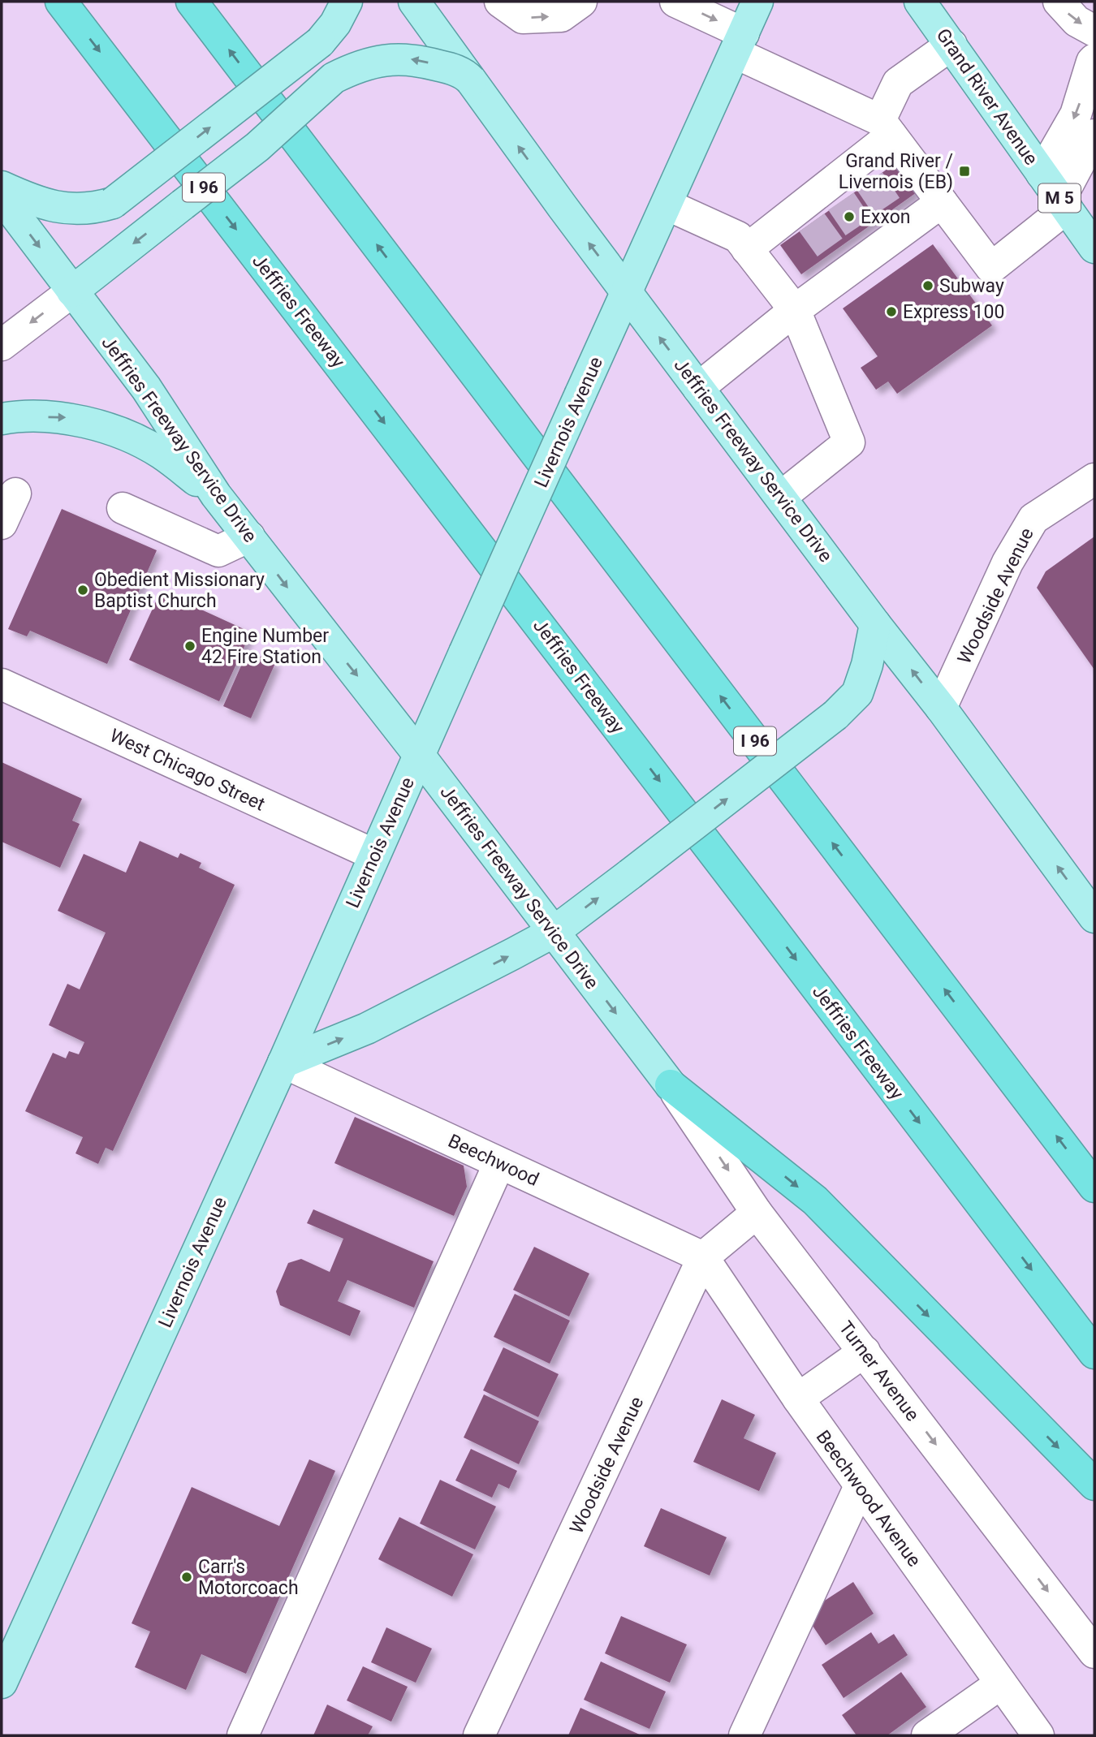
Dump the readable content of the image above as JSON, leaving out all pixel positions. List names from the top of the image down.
{
  "streets": {
    "highway": ["I 96", "Jeffries Freeway"],
    "main road": [
      "Grand River Avenue",
      "M 5",
      "Livernois Avenue",
      "Jeffries Freeway Service Drive"
    ],
    "street": [
      "Woodside Avenue",
      "West Chicago Street",
      "Beechwood",
      "Turner Avenue",
      "Beechwood Avenue"
    ]
  },
  "crossings": [
    ["Livernois Avenue", "Jeffries Freeway Service Drive"],
    ["Livernois Avenue", "West Chicago Street"],
    ["Livernois Avenue", "Beechwood"],
    ["Jeffries Freeway Service Drive", "Woodside Avenue"],
    ["Jeffries Freeway Service Drive", "Turner Avenue"],
    ["Woodside Avenue", "Beechwood"],
    ["Woodside Avenue", "Turner Avenue"],
    ["Woodside Avenue", "Beechwood Avenue"],
    ["Beechwood", "Beechwood Avenue"]
  ],
  "one_way": ["Turner Avenue"],
  "places": {
    "transit": ["Grand River / Livernois (EB)"],
    "other": [
      "Exxon",
      "Subway",
      "Express 100",
      "Obedient Missionary Baptist Church",
      "Engine Number 42 Fire Station",
      "Carr's Motorcoach"
    ]
  }
}
